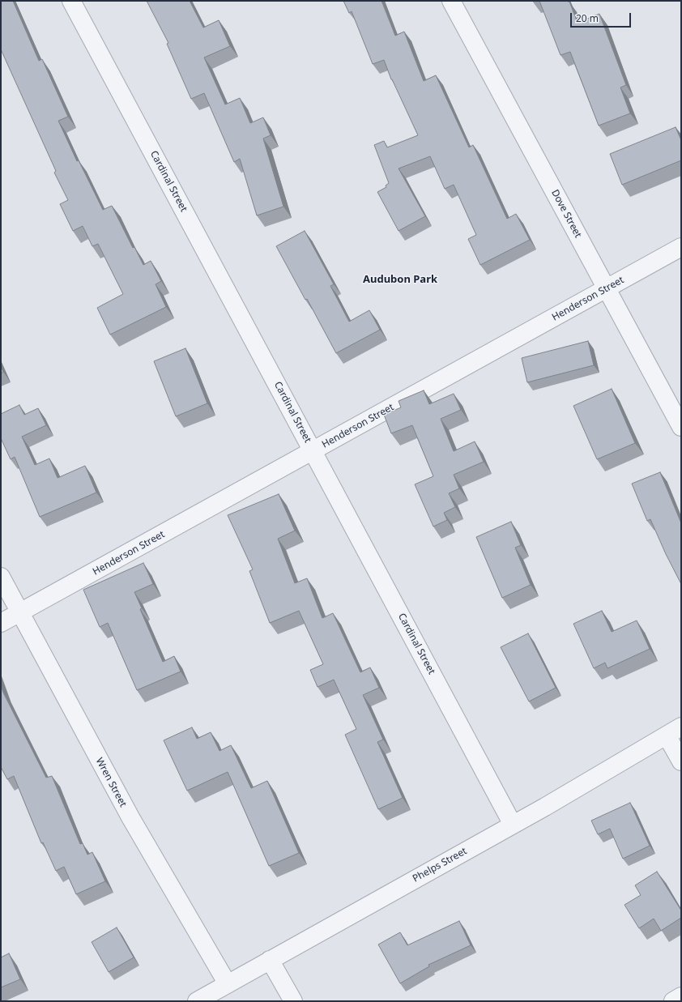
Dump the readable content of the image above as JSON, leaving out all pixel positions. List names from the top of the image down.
{
  "streets": {
    "street": [
      "Cardinal Street",
      "Dove Street",
      "Henderson Street",
      "Wren Street",
      "Phelps Street"
    ]
  },
  "crossings": [
    ["Cardinal Street", "Henderson Street"],
    ["Cardinal Street", "Phelps Street"],
    ["Dove Street", "Henderson Street"],
    ["Henderson Street", "Wren Street"],
    ["Wren Street", "Phelps Street"]
  ],
  "districts": ["Audubon Park"],
  "scale_bar": "20 m"
}
